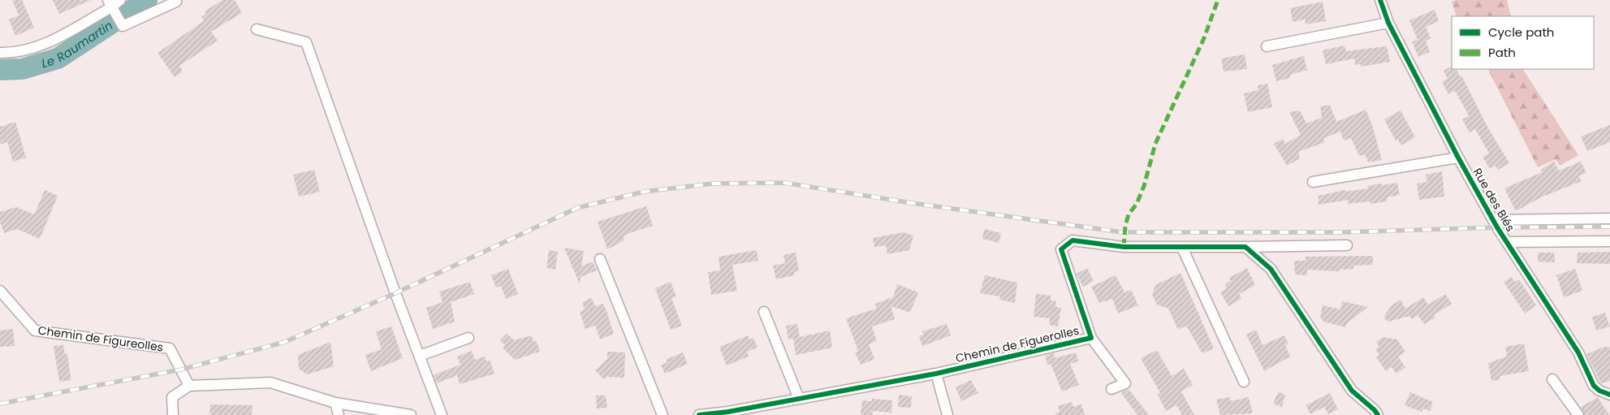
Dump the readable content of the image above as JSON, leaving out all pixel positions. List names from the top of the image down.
{
  "streets": {
    "street": ["Rue des Blés", "Chemin de Figureolles", "Chemin de Figuerolles"]
  },
  "water": ["Le Raumartin"],
  "legend": ["Cycle path", "Path"]
}
